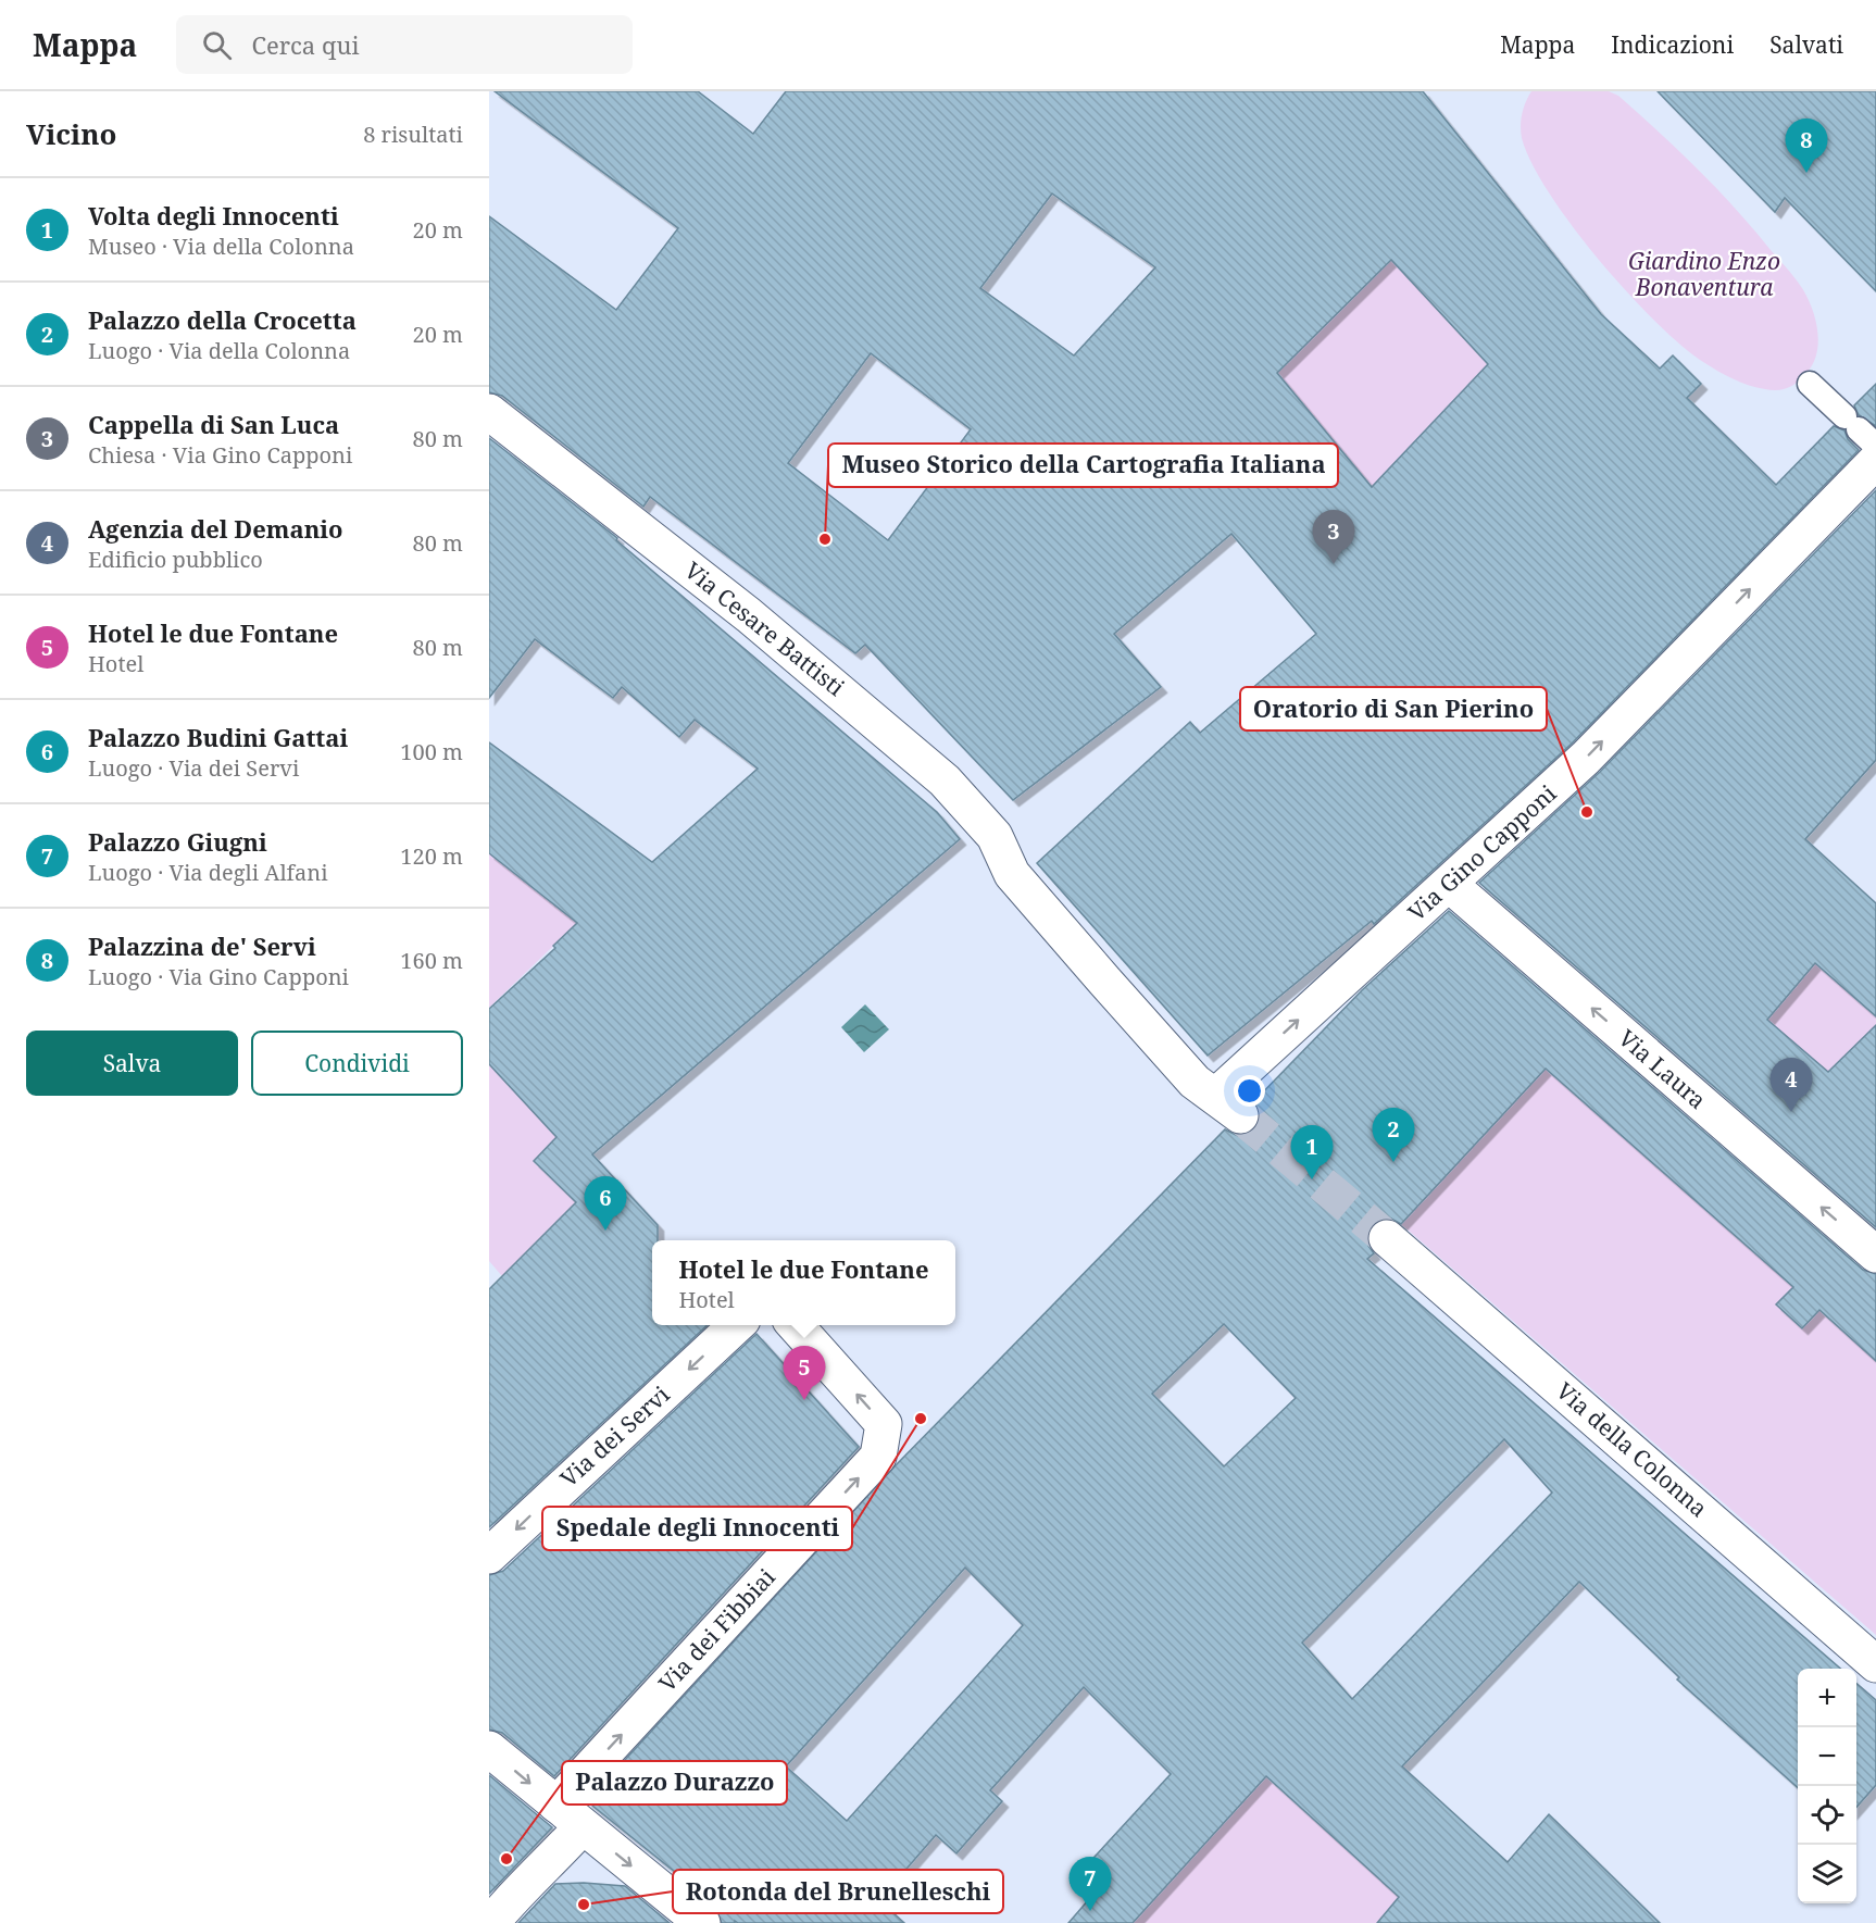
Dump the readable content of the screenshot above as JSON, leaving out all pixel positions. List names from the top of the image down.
{
  "streets": {
    "street": [
      "Via Cesare Battisti",
      "Via Gino Capponi",
      "Via Laura",
      "Via dei Servi",
      "Via della Colonna",
      "Via dei Fibbiai"
    ]
  },
  "crossings": [
    ["Via Cesare Battisti", "Via Gino Capponi"],
    ["Via Gino Capponi", "Via Laura"]
  ],
  "one_way": [
    "Via Gino Capponi",
    "Via Laura",
    "Via dei Servi",
    "Via dei Fibbiai"
  ],
  "parks": ["Giardino Enzo Bonaventura"],
  "places": [
    "Museo Storico della Cartografia Italiana",
    "Oratorio di San Pierino",
    "Spedale degli Innocenti",
    "Palazzo Durazzo",
    "Rotonda del Brunelleschi"
  ],
  "page": {
    "header": "Mappa",
    "search": "Cerca qui",
    "nav": ["Mappa", "Indicazioni", "Salvati"],
    "heading": ["Vicino", "8 risultati"],
    "pins": [
      "8",
      "3",
      "4",
      "2",
      "1",
      "6",
      "5",
      "7"
    ],
    "list": [
      {
        "mark": "1",
        "name": "Volta degli Innocenti",
        "note": "Museo · Via della Colonna",
        "value": "20 m"
      },
      {
        "mark": "2",
        "name": "Palazzo della Crocetta",
        "note": "Luogo · Via della Colonna",
        "value": "20 m"
      },
      {
        "mark": "3",
        "name": "Cappella di San Luca",
        "note": "Chiesa · Via Gino Capponi",
        "value": "80 m"
      },
      {
        "mark": "4",
        "name": "Agenzia del Demanio",
        "note": "Edificio pubblico",
        "value": "80 m"
      },
      {
        "mark": "5",
        "name": "Hotel le due Fontane",
        "note": "Hotel",
        "value": "80 m"
      },
      {
        "mark": "6",
        "name": "Palazzo Budini Gattai",
        "note": "Luogo · Via dei Servi",
        "value": "100 m"
      },
      {
        "mark": "7",
        "name": "Palazzo Giugni",
        "note": "Luogo · Via degli Alfani",
        "value": "120 m"
      },
      {
        "mark": "8",
        "name": "Palazzina de' Servi",
        "note": "Luogo · Via Gino Capponi",
        "value": "160 m"
      }
    ],
    "buttons": ["Salva", "Condividi"],
    "popup": ["Hotel le due Fontane", "Hotel"],
    "map_buttons": ["+", "−"]
  }
}
